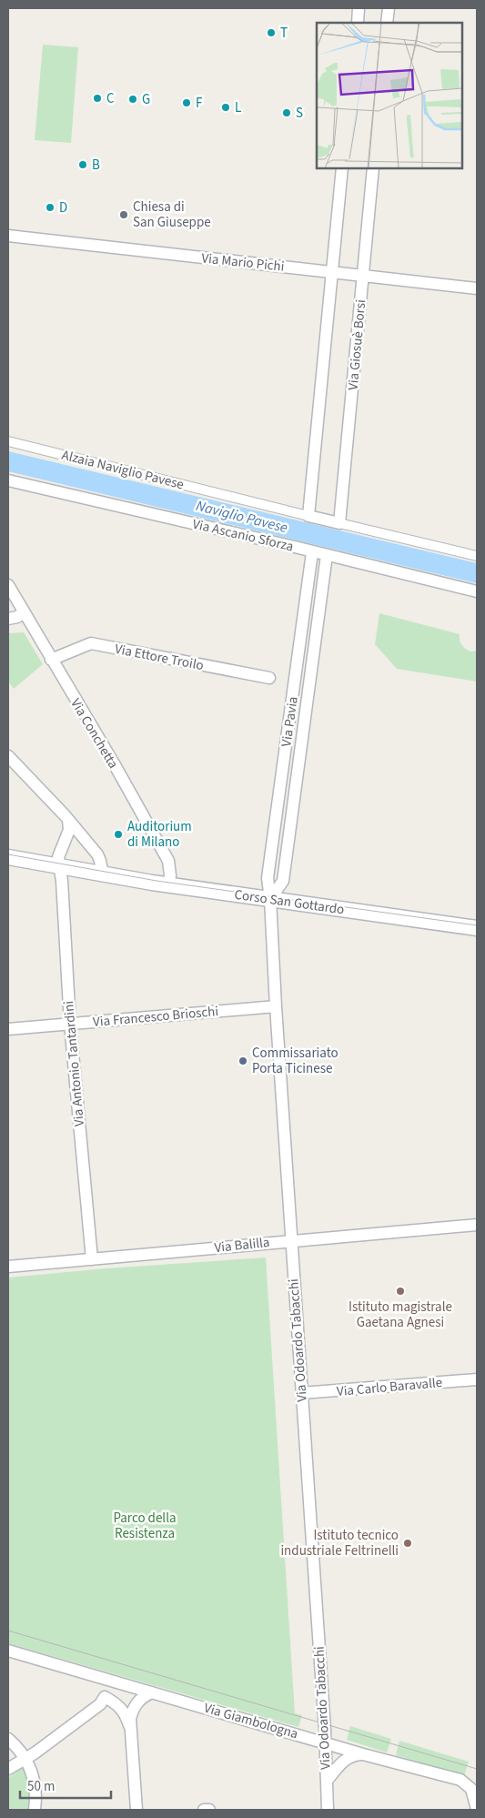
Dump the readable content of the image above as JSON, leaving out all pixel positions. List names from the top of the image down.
{
  "streets": {
    "street": [
      "Via Mario Pichi",
      "Via Giosuè Borsi",
      "Alzaia Naviglio Pavese",
      "Via Ascanio Sforza",
      "Via Ettore Troilo",
      "Via Pavia",
      "Via Conchetta",
      "Corso San Gottardo",
      "Via Francesco Brioschi",
      "Via Antonio Tantardini",
      "Via Balilla",
      "Via Odoardo Tabacchi",
      "Via Carlo Baravalle",
      "Via Giambologna"
    ]
  },
  "crossings": [
    ["Via Mario Pichi", "Via Giosuè Borsi"],
    ["Via Giosuè Borsi", "Alzaia Naviglio Pavese"],
    ["Via Ascanio Sforza", "Via Pavia"],
    ["Via Ettore Troilo", "Via Conchetta"],
    ["Via Pavia", "Corso San Gottardo"],
    ["Via Pavia", "Via Odoardo Tabacchi"],
    ["Via Conchetta", "Corso San Gottardo"],
    ["Corso San Gottardo", "Via Antonio Tantardini"],
    ["Corso San Gottardo", "Via Odoardo Tabacchi"],
    ["Via Francesco Brioschi", "Via Antonio Tantardini"],
    ["Via Francesco Brioschi", "Via Odoardo Tabacchi"],
    ["Via Antonio Tantardini", "Via Balilla"],
    ["Via Balilla", "Via Odoardo Tabacchi"],
    ["Via Odoardo Tabacchi", "Via Carlo Baravalle"],
    ["Via Odoardo Tabacchi", "Via Giambologna"]
  ],
  "water": ["Naviglio Pavese"],
  "parks": ["Parco della Resistenza"],
  "places": [
    "T",
    "C",
    "G",
    "F",
    "L",
    "S",
    "B",
    "D",
    "Chiesa di San Giuseppe",
    "Auditorium di Milano",
    "Commissariato Porta Ticinese",
    "Istituto magistrale Gaetana Agnesi",
    "Istituto tecnico industriale Feltrinelli"
  ],
  "scale_bar": "50 m"
}
